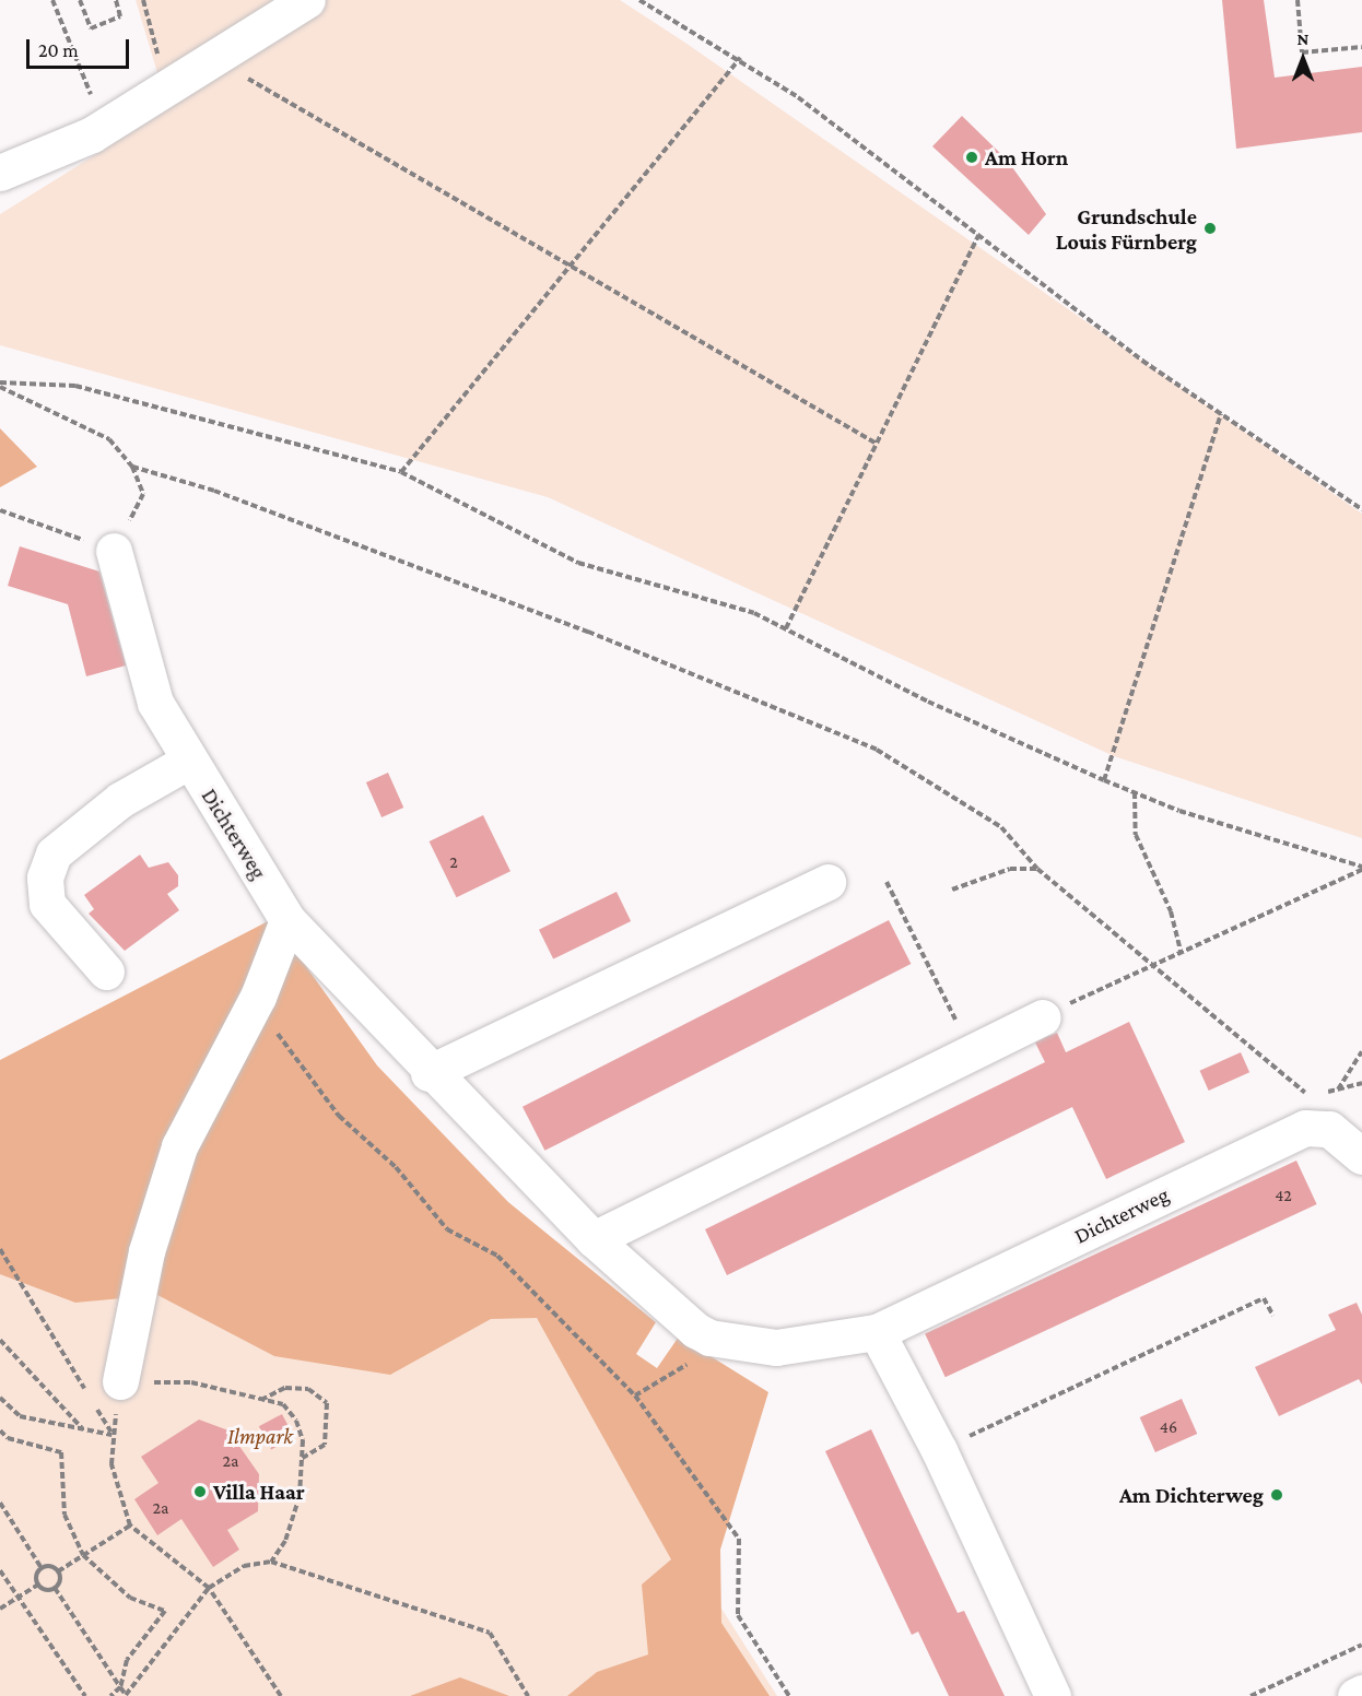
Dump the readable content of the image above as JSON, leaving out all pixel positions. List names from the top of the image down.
{
  "streets": {
    "street": ["Dichterweg"]
  },
  "parks": ["Ilmpark"],
  "places": [
    "Am Horn",
    "Grundschule Louis Fürnberg",
    "Villa Haar",
    "Am Dichterweg"
  ],
  "house_numbers": [
    "2",
    "42",
    "46",
    "2a",
    "2a"
  ],
  "scale_bar": "20 m",
  "north": "top"
}
